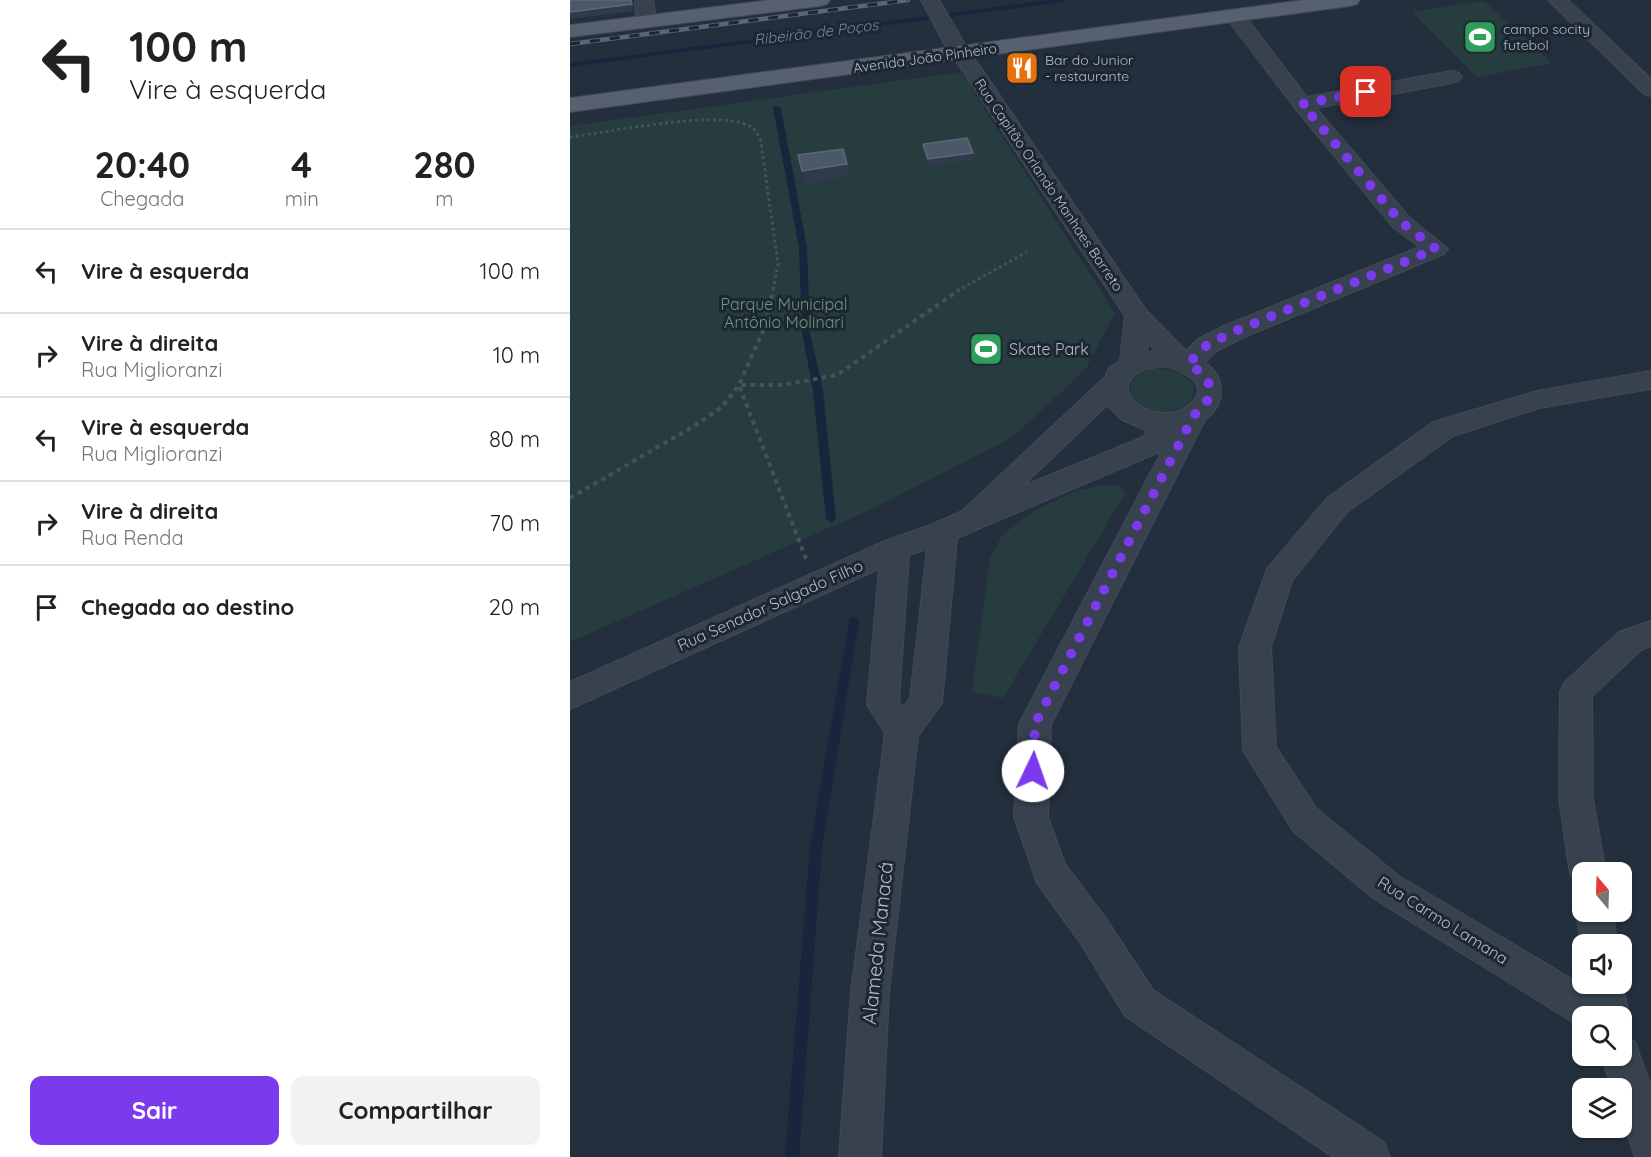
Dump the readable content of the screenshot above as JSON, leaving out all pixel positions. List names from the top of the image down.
{
  "streets": {
    "main road": ["Avenida João Pinheiro"],
    "street": [
      "Rua Capitão Orlando Manhaes Barreto",
      "Rua Senador Salgado Filho",
      "Rua Carmo Lamana",
      "Alameda Manacá"
    ]
  },
  "crossings": [
    ["Avenida João Pinheiro", "Rua Capitão Orlando Manhaes Barreto"],
    ["Rua Capitão Orlando Manhaes Barreto", "Rua Senador Salgado Filho"]
  ],
  "water": ["Ribeirão de Poços"],
  "parks": ["Parque Municipal Antônio Molinari"],
  "places": {
    "sports": ["campo socity futebol", "Skate Park"],
    "restaurant": ["Bar do Junior - restaurante"]
  },
  "north": "top",
  "page": {
    "turn": ["100 m", "Vire à esquerda"],
    "eta": [
      "20:40",
      "Chegada",
      "4",
      "min",
      "280",
      "m"
    ],
    "list": [
      {
        "name": "Vire à esquerda",
        "value": "100 m"
      },
      {
        "name": "Vire à direita",
        "note": "Rua Miglioranzi",
        "value": "10 m"
      },
      {
        "name": "Vire à esquerda",
        "note": "Rua Miglioranzi",
        "value": "80 m"
      },
      {
        "name": "Vire à direita",
        "note": "Rua Renda",
        "value": "70 m"
      },
      {
        "name": "Chegada ao destino",
        "value": "20 m"
      }
    ],
    "buttons": ["Sair", "Compartilhar"]
  }
}
